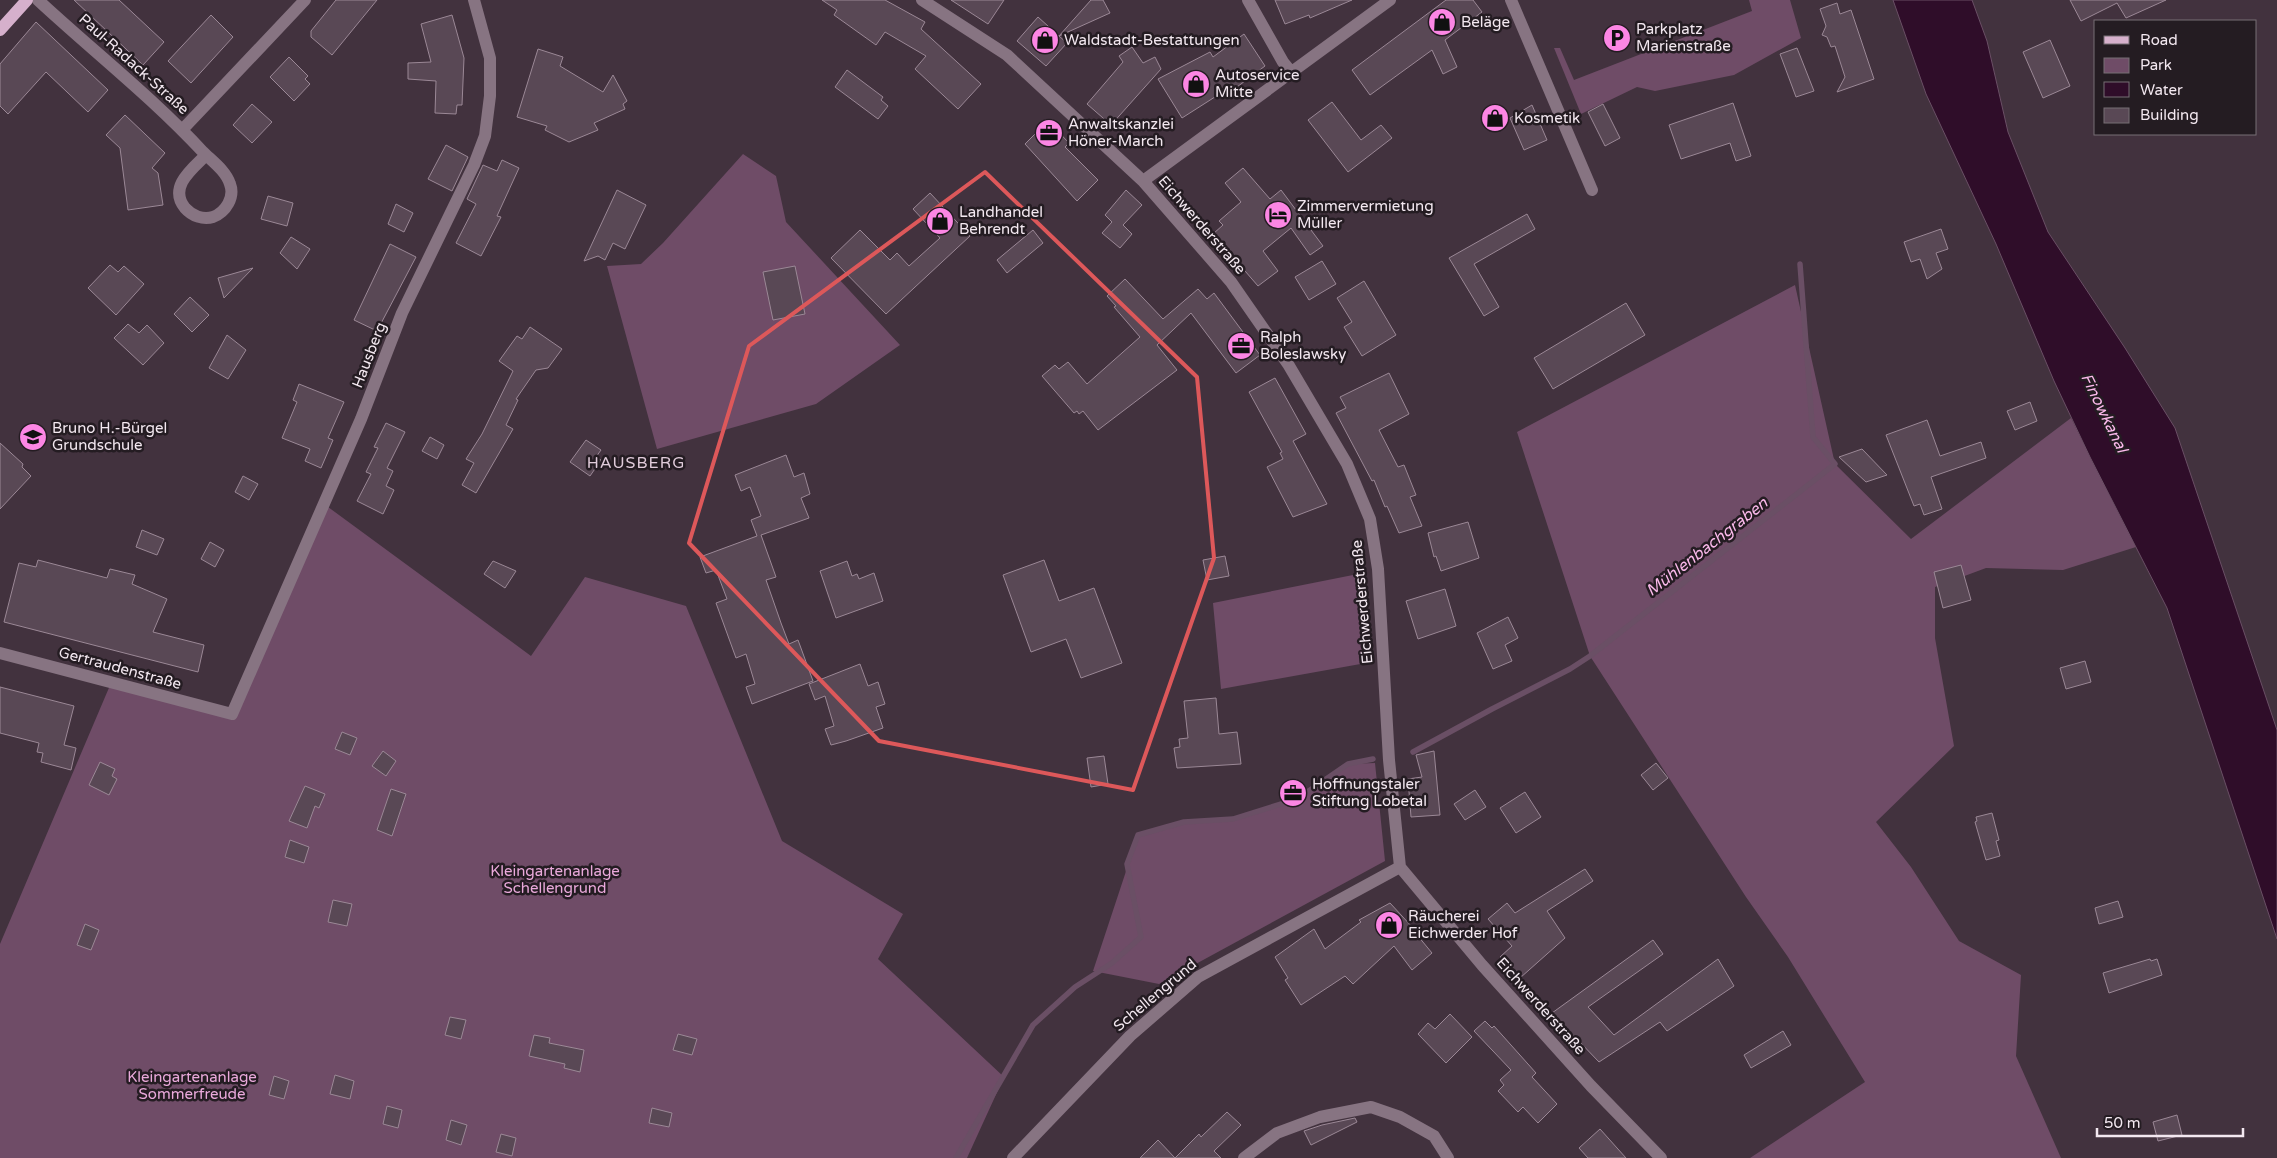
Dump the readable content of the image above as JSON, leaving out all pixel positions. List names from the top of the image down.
{
  "streets": {
    "street": [
      "Paul-Radack-Straße",
      "Eichwerderstraße",
      "Hausberg",
      "Gertraudenstraße",
      "Schellengrund"
    ]
  },
  "crossings": [
    ["Eichwerderstraße", "Schellengrund"],
    ["Hausberg", "Gertraudenstraße"]
  ],
  "districts": ["HAUSBERG"],
  "water": ["Finowkanal", "Mühlenbachgraben"],
  "parks": ["Kleingartenanlage Schellengrund", "Kleingartenanlage Sommerfreude"],
  "places": {
    "shop": [
      "Beläge",
      "Waldstadt-Bestattungen",
      "Autoservice Mitte",
      "Kosmetik",
      "Landhandel Behrendt",
      "Räucherei Eichwerder Hof"
    ],
    "parking": ["Parkplatz Marienstraße"],
    "office": ["Anwaltskanzlei Höner-March", "Ralph Boleslawsky", "Hoffnungstaler Stiftung Lobetal"],
    "hotel": ["Zimmervermietung Müller"],
    "school or university": ["Bruno H.-Bürgel Grundschule"]
  },
  "legend": [
    "Road",
    "Park",
    "Water",
    "Building"
  ],
  "scale_bar": "50 m"
}
